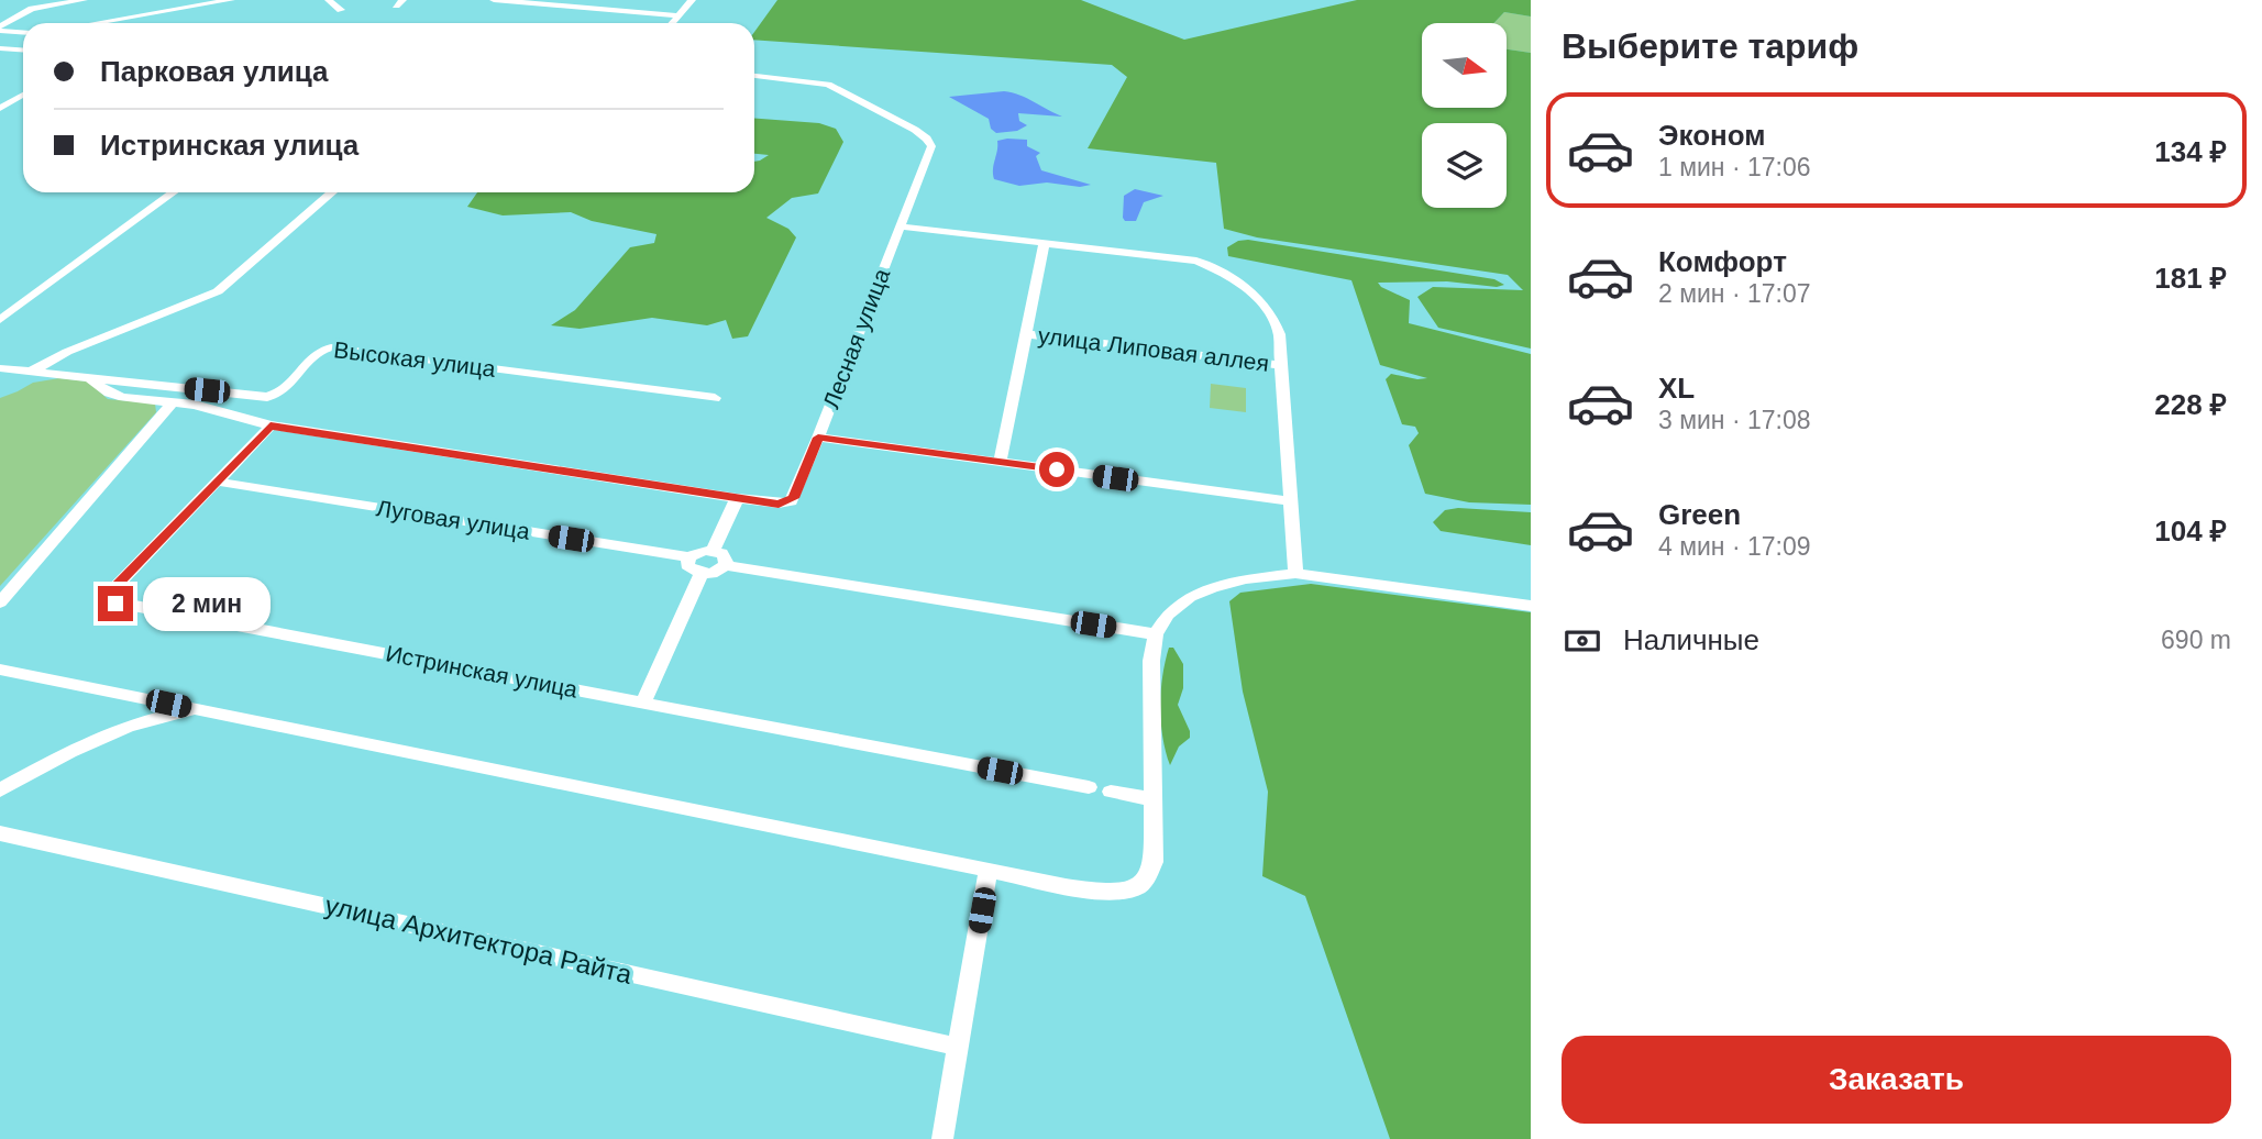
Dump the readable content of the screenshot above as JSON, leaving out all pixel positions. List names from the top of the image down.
{
  "streets": {
    "street": [
      "Лесная улица",
      "улица Липовая аллея",
      "Высокая улица",
      "Луговая улица",
      "Истринская улица",
      "улица Архитектора Райта"
    ]
  },
  "crossings": [
    ["Луговая улица", "Истринская улица"]
  ],
  "north": "right",
  "page": {
    "heading": "Выберите тариф",
    "banner": ["Парковая улица", "Истринская улица"],
    "list": [
      {
        "name": "Эконом",
        "note": "1 мин · 17:06",
        "value": "134 ₽"
      },
      {
        "name": "Комфорт",
        "note": "2 мин · 17:07",
        "value": "181 ₽"
      },
      {
        "name": "XL",
        "note": "3 мин · 17:08",
        "value": "228 ₽"
      },
      {
        "name": "Green",
        "note": "4 мин · 17:09",
        "value": "104 ₽"
      }
    ],
    "bubble": "2 мин",
    "pay": ["Наличные", "690 m"],
    "buttons": "Заказать"
  }
}
